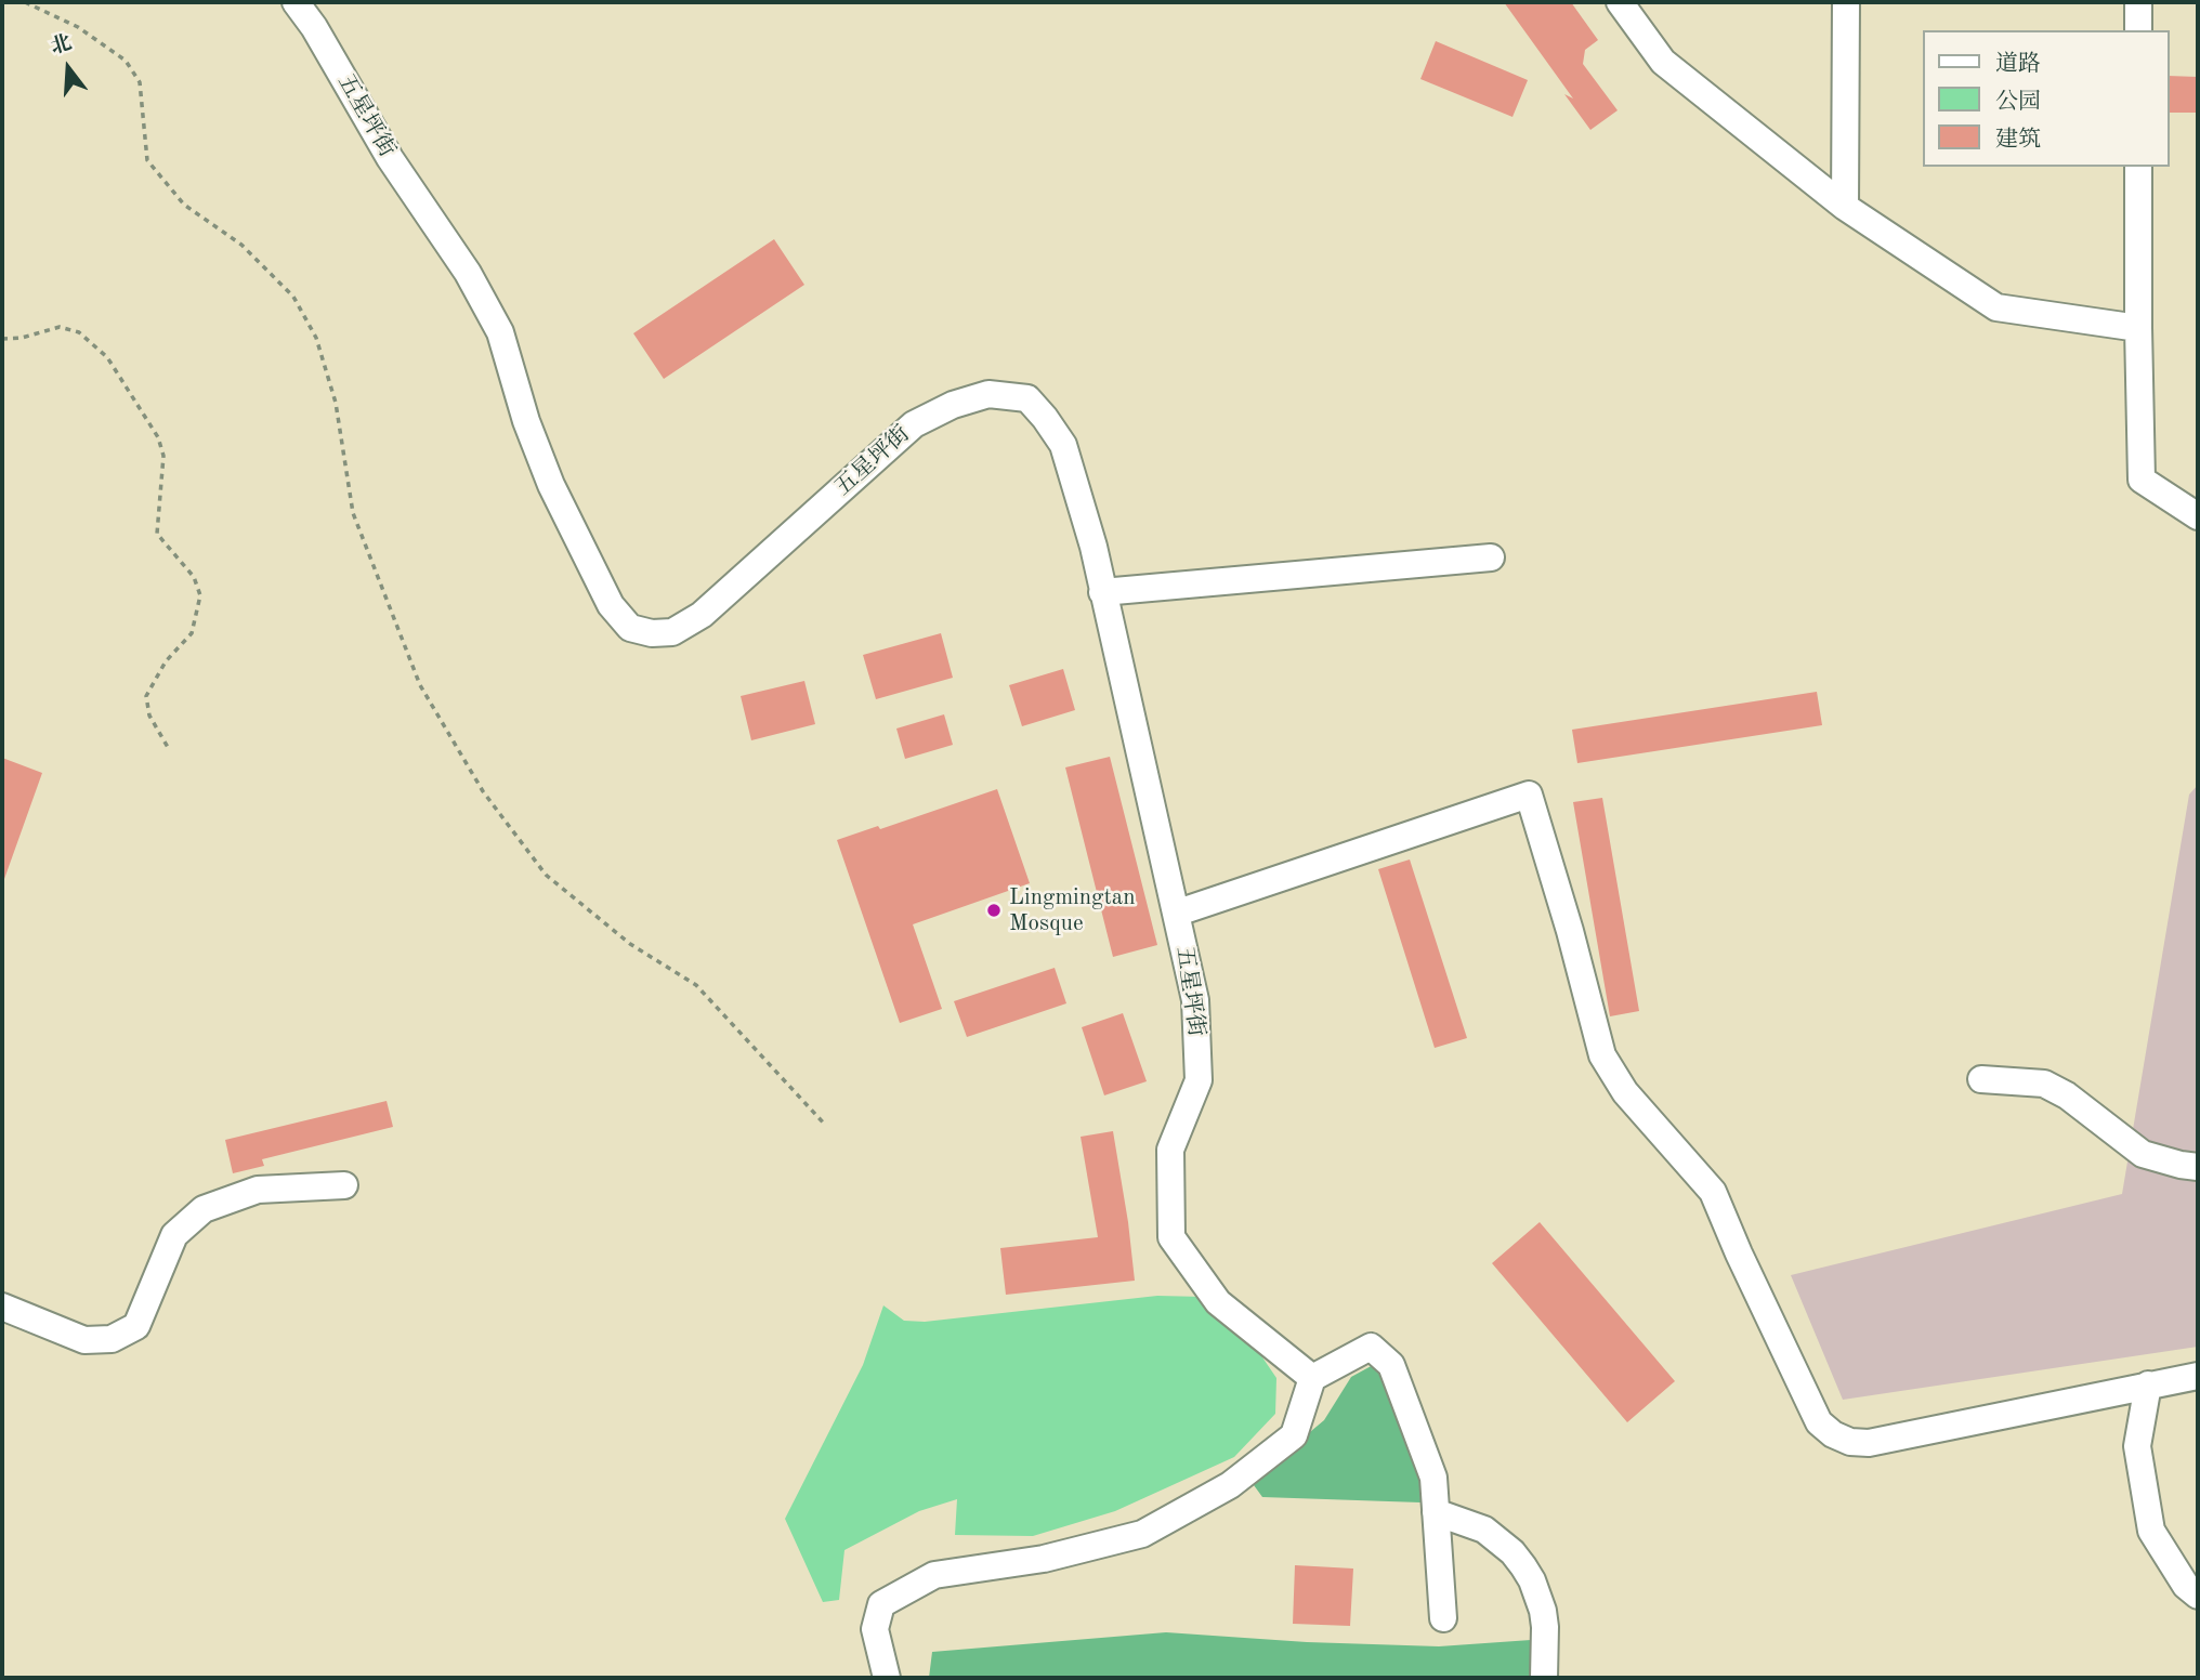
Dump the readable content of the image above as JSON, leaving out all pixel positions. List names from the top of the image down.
{
  "streets": {
    "street": ["五星坪街"]
  },
  "places": ["Lingmingtan Mosque"],
  "legend": ["道路", "公园", "建筑"],
  "north": "top"
}
